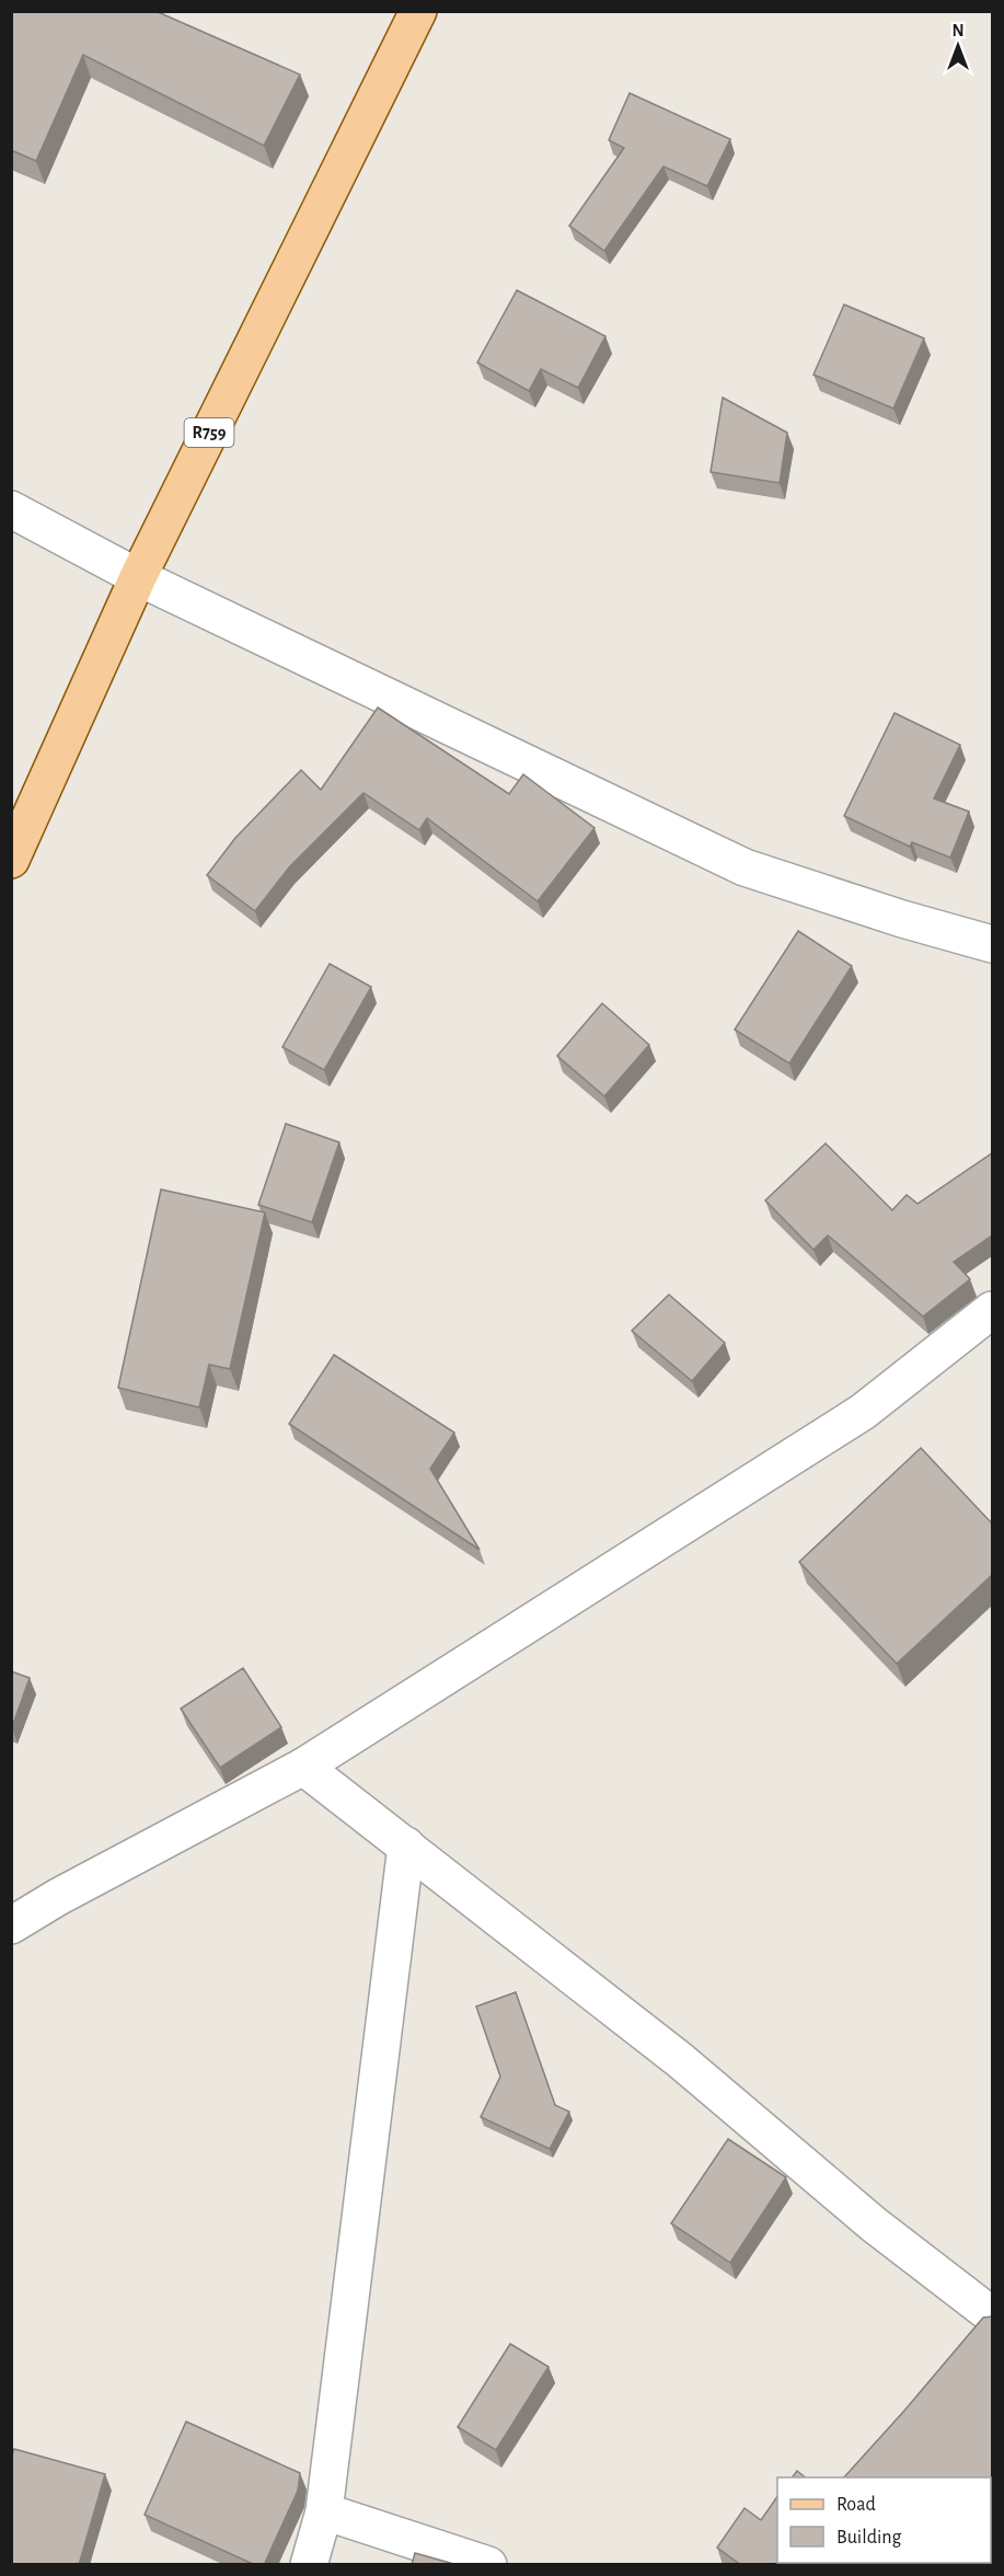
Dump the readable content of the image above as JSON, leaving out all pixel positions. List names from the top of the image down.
{
  "streets": {
    "main road": ["R759"]
  },
  "legend": ["Road", "Building"],
  "north": "top"
}
